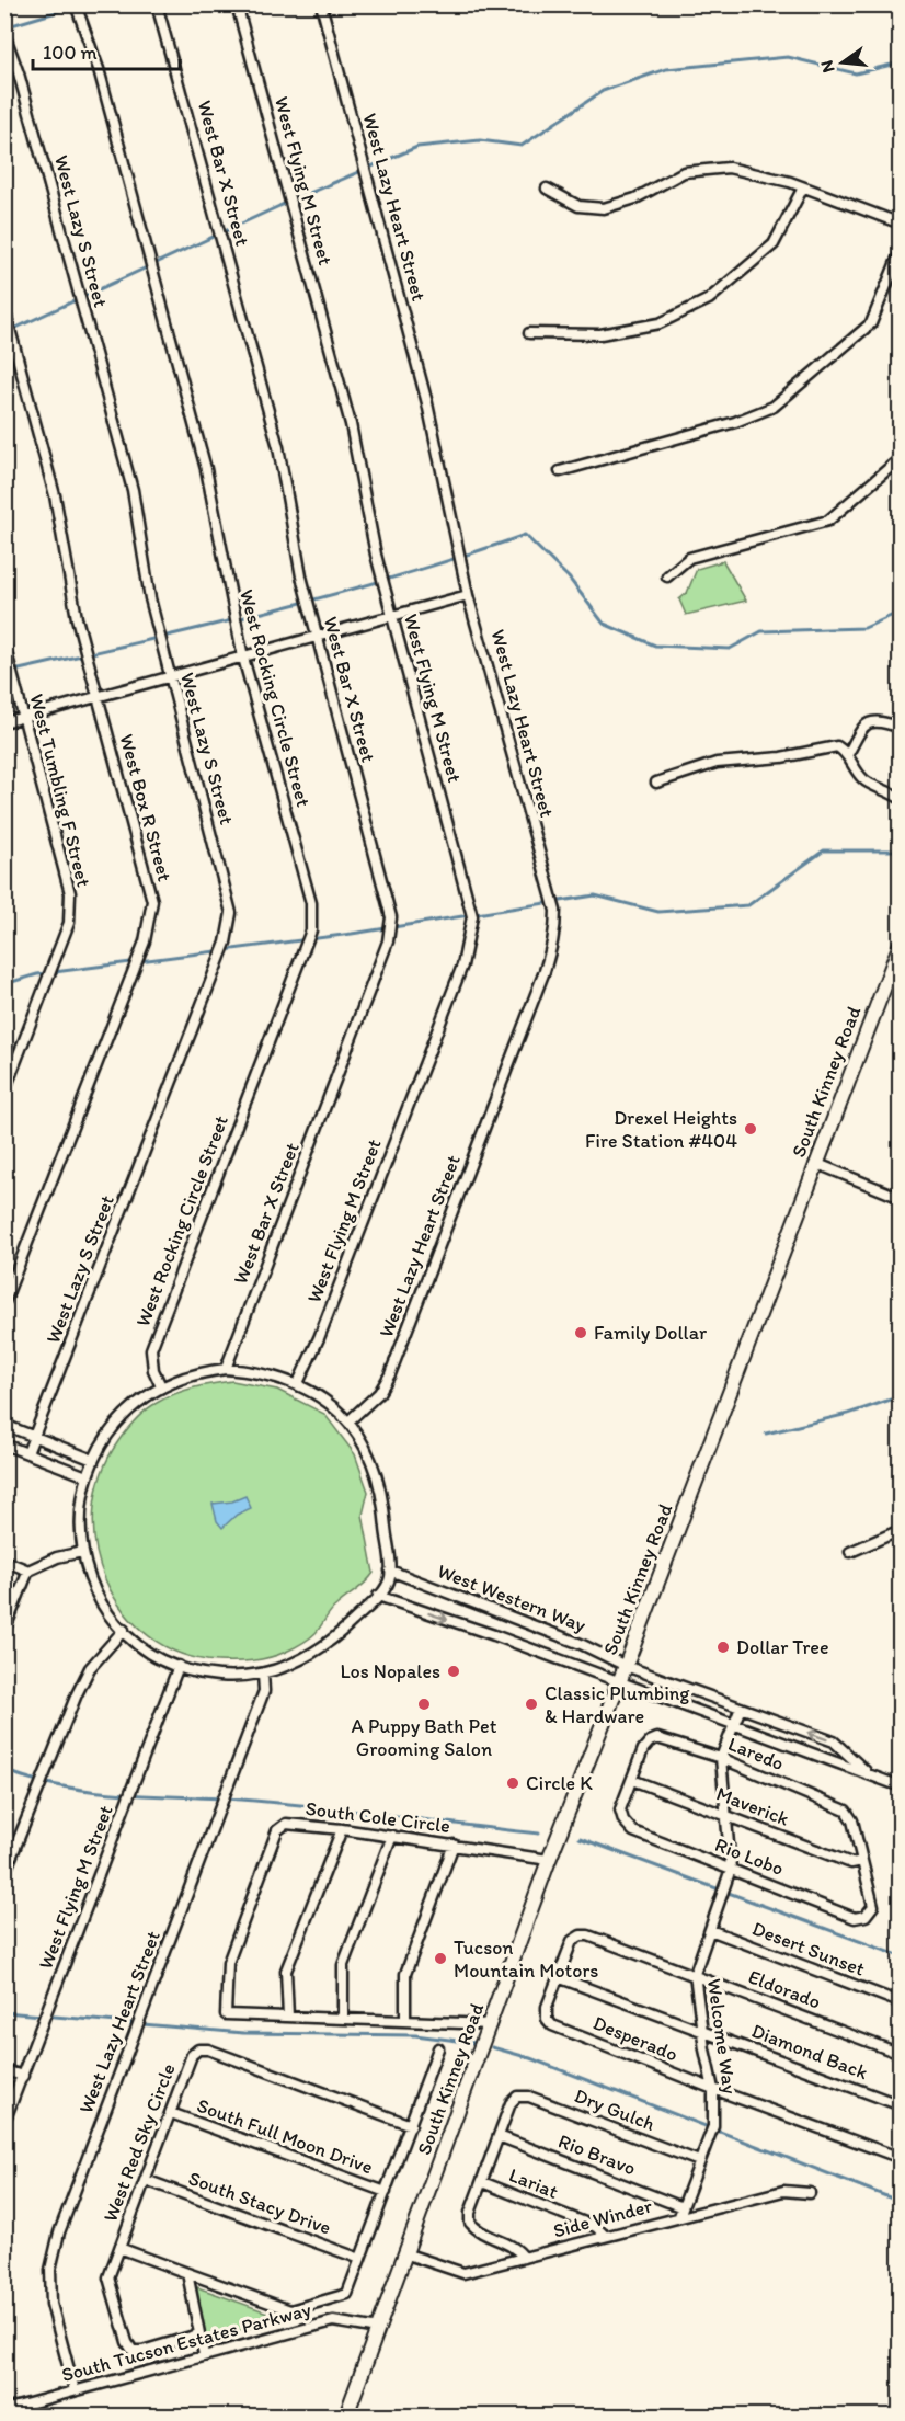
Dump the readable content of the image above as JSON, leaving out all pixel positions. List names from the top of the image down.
{
  "streets": {
    "main road": ["South Kinney Road"],
    "street": [
      "West Bar X Street",
      "West Flying M Street",
      "West Lazy Heart Street",
      "West Lazy S Street",
      "West Rocking Circle Street",
      "West Tumbling F Street",
      "West Box R Street",
      "West Western Way",
      "Laredo",
      "Maverick",
      "South Cole Circle",
      "Rio Lobo",
      "Desert Sunset",
      "Eldorado",
      "Welcome Way",
      "Desperado",
      "Diamond Back",
      "Dry Gulch",
      "South Full Moon Drive",
      "West Red Sky Circle",
      "Rio Bravo",
      "Lariat",
      "South Stacy Drive",
      "Side Winder",
      "South Tucson Estates Parkway"
    ]
  },
  "crossings": [
    ["West Lazy Heart Street", "South Tucson Estates Parkway"],
    ["South Kinney Road", "West Western Way"],
    ["South Kinney Road", "South Cole Circle"],
    ["South Kinney Road", "Side Winder"],
    ["South Kinney Road", "South Tucson Estates Parkway"],
    ["West Western Way", "Welcome Way"],
    ["Laredo", "Maverick"],
    ["Laredo", "Rio Lobo"],
    ["Laredo", "Welcome Way"],
    ["Maverick", "Rio Lobo"],
    ["Maverick", "Welcome Way"],
    ["Rio Lobo", "Welcome Way"],
    ["Desert Sunset", "Welcome Way"],
    ["Eldorado", "Welcome Way"],
    ["Eldorado", "Desperado"],
    ["Eldorado", "Diamond Back"],
    ["Welcome Way", "Desperado"],
    ["Welcome Way", "Diamond Back"],
    ["Welcome Way", "Dry Gulch"],
    ["Welcome Way", "Rio Bravo"],
    ["Welcome Way", "Side Winder"],
    ["Desperado", "Diamond Back"],
    ["Dry Gulch", "Rio Bravo"],
    ["South Full Moon Drive", "West Red Sky Circle"],
    ["West Red Sky Circle", "South Stacy Drive"],
    ["Rio Bravo", "Side Winder"],
    ["Lariat", "Side Winder"]
  ],
  "places": [
    "Drexel Heights Fire Station #404",
    "Family Dollar",
    "Dollar Tree",
    "Los Nopales",
    "A Puppy Bath Pet Grooming Salon",
    "Classic Plumbing & Hardware",
    "Circle K",
    "Tucson Mountain Motors"
  ],
  "scale_bar": "100 m",
  "north": "left"
}
